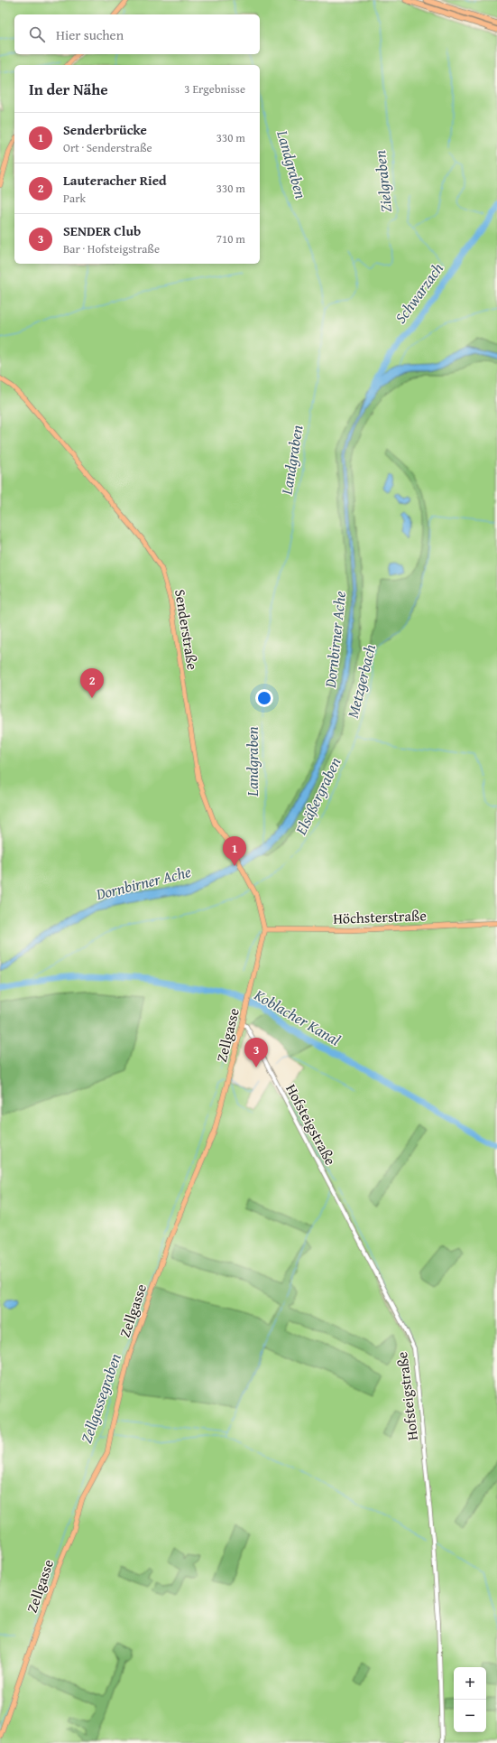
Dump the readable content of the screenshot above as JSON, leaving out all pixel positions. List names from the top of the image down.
{
  "streets": {
    "main road": ["Senderstraße", "Höchsterstraße", "Zellgasse"],
    "street": ["Hofsteigstraße"]
  },
  "crossings": [
    ["Senderstraße", "Höchsterstraße"],
    ["Senderstraße", "Zellgasse"],
    ["Höchsterstraße", "Zellgasse"],
    ["Zellgasse", "Hofsteigstraße"]
  ],
  "water": [
    "Landgraben",
    "Zielgraben",
    "Schwarzach",
    "Dornbirner Ache",
    "Metzgerbach",
    "Elsäßergraben",
    "Koblacher Kanal",
    "Zellgassegraben"
  ],
  "page": {
    "search": "Hier suchen",
    "heading": ["In der Nähe", "3 Ergebnisse"],
    "list": [
      {
        "mark": "1",
        "name": "Senderbrücke",
        "note": "Ort · Senderstraße",
        "value": "330 m"
      },
      {
        "mark": "2",
        "name": "Lauteracher Ried",
        "note": "Park",
        "value": "330 m"
      },
      {
        "mark": "3",
        "name": "SENDER Club",
        "note": "Bar · Hofsteigstraße",
        "value": "710 m"
      }
    ],
    "pins": ["2", "1", "3"],
    "map_buttons": ["+", "−"]
  }
}
